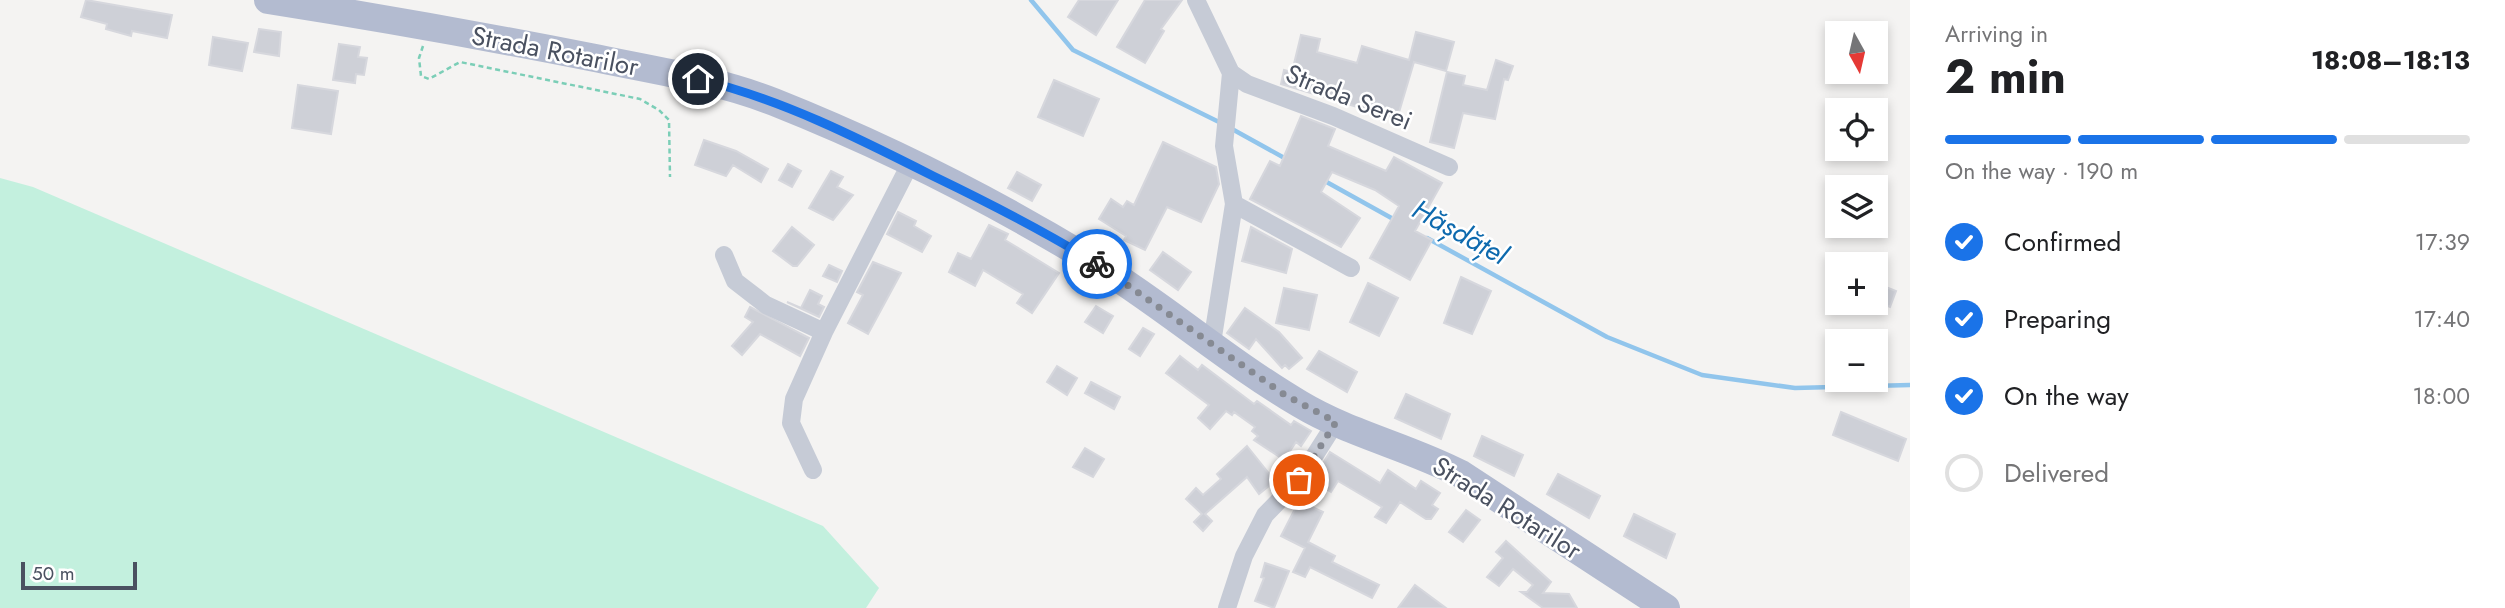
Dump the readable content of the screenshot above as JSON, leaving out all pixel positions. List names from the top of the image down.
{
  "streets": {
    "main road": ["Strada Rotarilor"],
    "street": ["Strada Serei"]
  },
  "water": ["Hășdățel"],
  "scale_bar": "50 m",
  "north": "bottom",
  "page": {
    "heading": ["2 min", "Arriving in", "18:08–18:13"],
    "map_buttons": ["+", "−"],
    "bar": "On the way · 190 m",
    "list": [
      ["Confirmed", "17:39"],
      ["Preparing", "17:40"],
      ["On the way", "18:00"],
      "Delivered"
    ],
    "scale": "50 m"
  }
}
